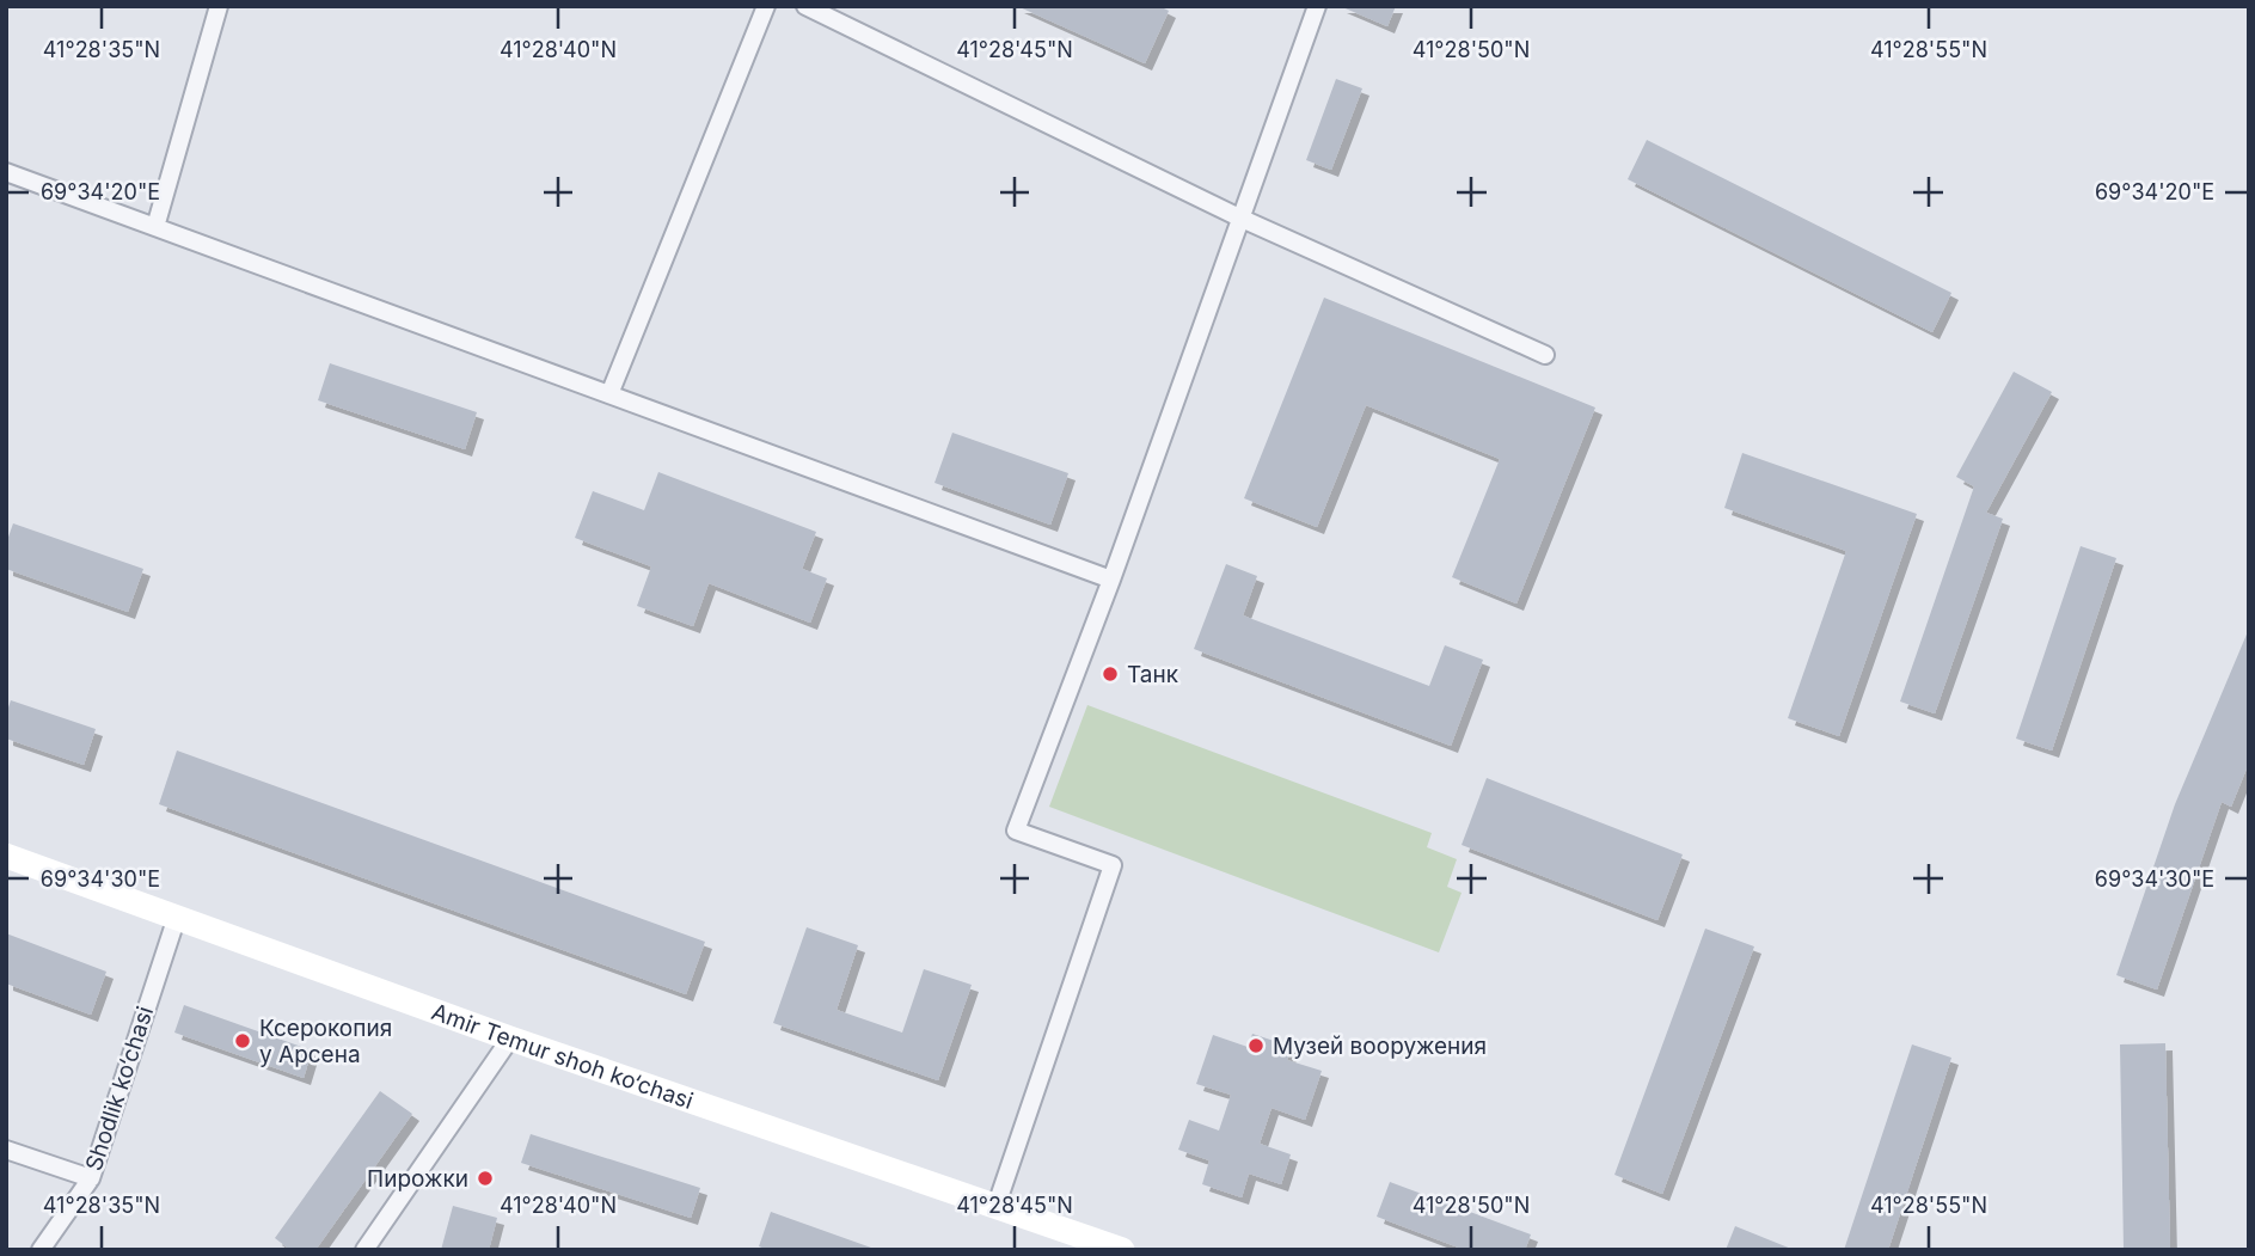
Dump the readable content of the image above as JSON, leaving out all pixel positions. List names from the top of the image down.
{
  "streets": {
    "main road": ["Amir Temur shoh ko‘chasi"],
    "street": ["Shodlik ko‘chasi"]
  },
  "crossings": [
    ["Amir Temur shoh ko‘chasi", "Shodlik ko‘chasi"]
  ],
  "places": [
    "Танк",
    "Ксерокопия у Арсена",
    "Музей вооружения",
    "Пирожки"
  ],
  "coordinates": [
    "41°28'35\"N",
    "41°28'40\"N",
    "41°28'45\"N",
    "41°28'50\"N",
    "41°28'55\"N",
    "69°34'20\"E",
    "69°34'30\"E"
  ]
}
